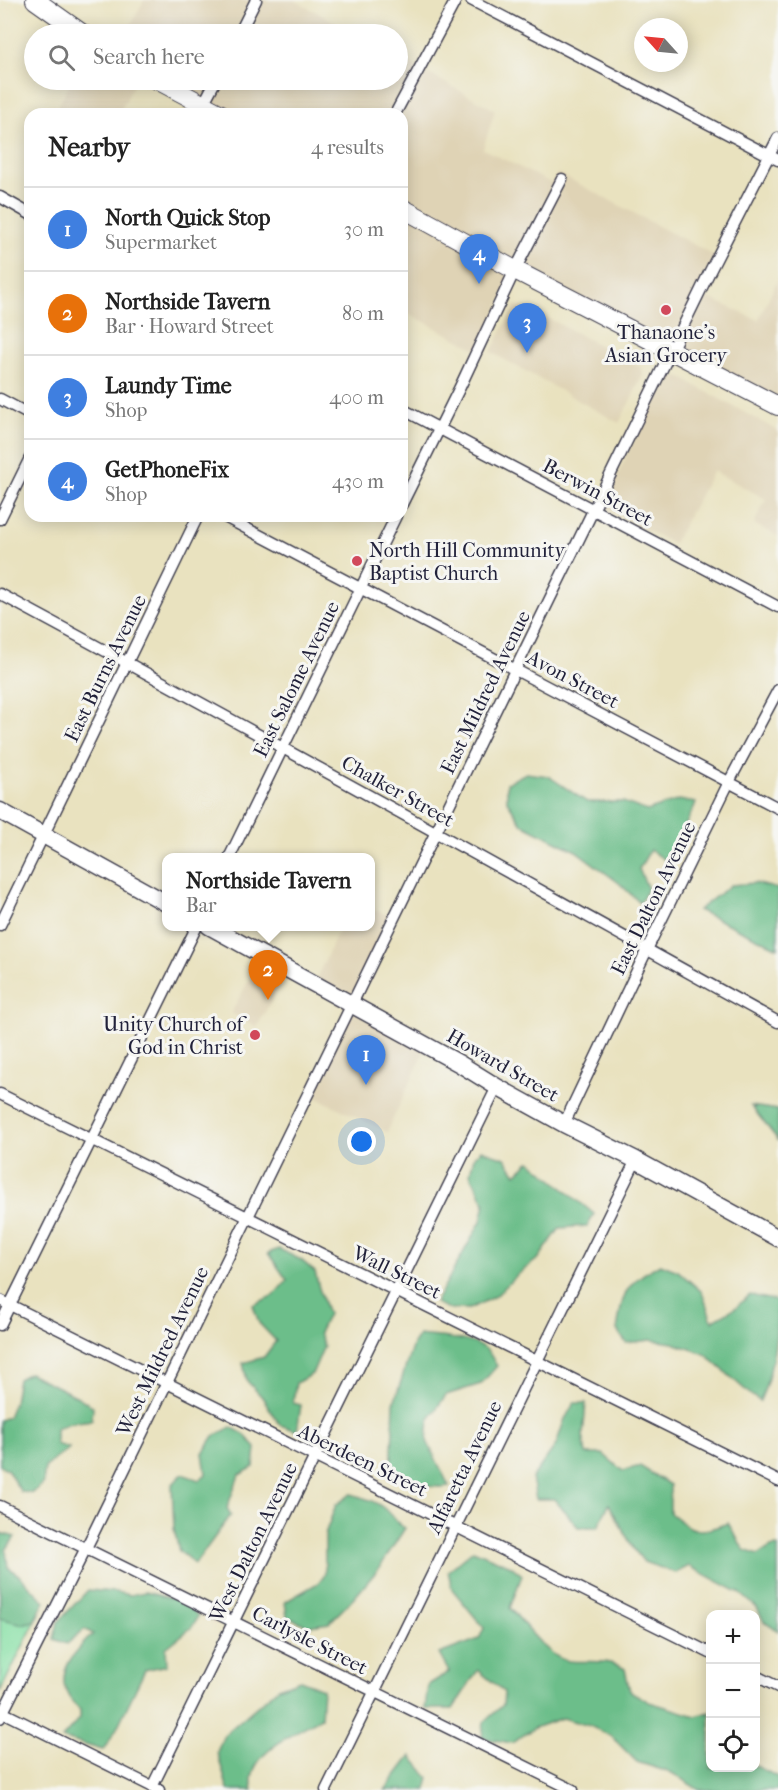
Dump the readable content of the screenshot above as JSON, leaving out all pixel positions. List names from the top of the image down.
{
  "streets": {
    "main road": ["Howard Street"],
    "street": [
      "Berwin Street",
      "East Burns Avenue",
      "East Salome Avenue",
      "Avon Street",
      "East Mildred Avenue",
      "Chalker Street",
      "East Dalton Avenue",
      "Wall Street",
      "West Mildred Avenue",
      "Aberdeen Street",
      "Alfaretta Avenue",
      "West Dalton Avenue",
      "Carlysle Street"
    ]
  },
  "crossings": [
    ["Berwin Street", "East Mildred Avenue"],
    ["East Burns Avenue", "Chalker Street"],
    ["East Salome Avenue", "Avon Street"],
    ["East Salome Avenue", "Chalker Street"],
    ["Avon Street", "East Mildred Avenue"],
    ["Avon Street", "East Dalton Avenue"],
    ["East Mildred Avenue", "Chalker Street"],
    ["East Mildred Avenue", "Howard Street"],
    ["East Mildred Avenue", "West Mildred Avenue"],
    ["Chalker Street", "East Dalton Avenue"],
    ["East Dalton Avenue", "Howard Street"],
    ["Howard Street", "West Mildred Avenue"],
    ["Howard Street", "Alfaretta Avenue"],
    ["Howard Street", "West Dalton Avenue"],
    ["Wall Street", "West Mildred Avenue"],
    ["Wall Street", "Alfaretta Avenue"],
    ["Wall Street", "West Dalton Avenue"],
    ["West Mildred Avenue", "Aberdeen Street"],
    ["West Mildred Avenue", "Carlysle Street"],
    ["Aberdeen Street", "Alfaretta Avenue"],
    ["Aberdeen Street", "West Dalton Avenue"],
    ["Alfaretta Avenue", "Carlysle Street"],
    ["West Dalton Avenue", "Carlysle Street"]
  ],
  "places": ["Thanaone's Asian Grocery", "North Hill Community Baptist Church", "Unity Church of God in Christ"],
  "north": "top left",
  "page": {
    "search": "Search here",
    "heading": ["Nearby", "4 results"],
    "list": [
      {
        "mark": "1",
        "name": "North Quick Stop",
        "note": "Supermarket",
        "value": "30 m"
      },
      {
        "mark": "2",
        "name": "Northside Tavern",
        "note": "Bar · Howard Street",
        "value": "80 m"
      },
      {
        "mark": "3",
        "name": "Laundy Time",
        "note": "Shop",
        "value": "400 m"
      },
      {
        "mark": "4",
        "name": "GetPhoneFix",
        "note": "Shop",
        "value": "430 m"
      }
    ],
    "pins": [
      "4",
      "3",
      "2",
      "1"
    ],
    "popup": ["Northside Tavern", "Bar"],
    "map_buttons": ["+", "−"]
  }
}
